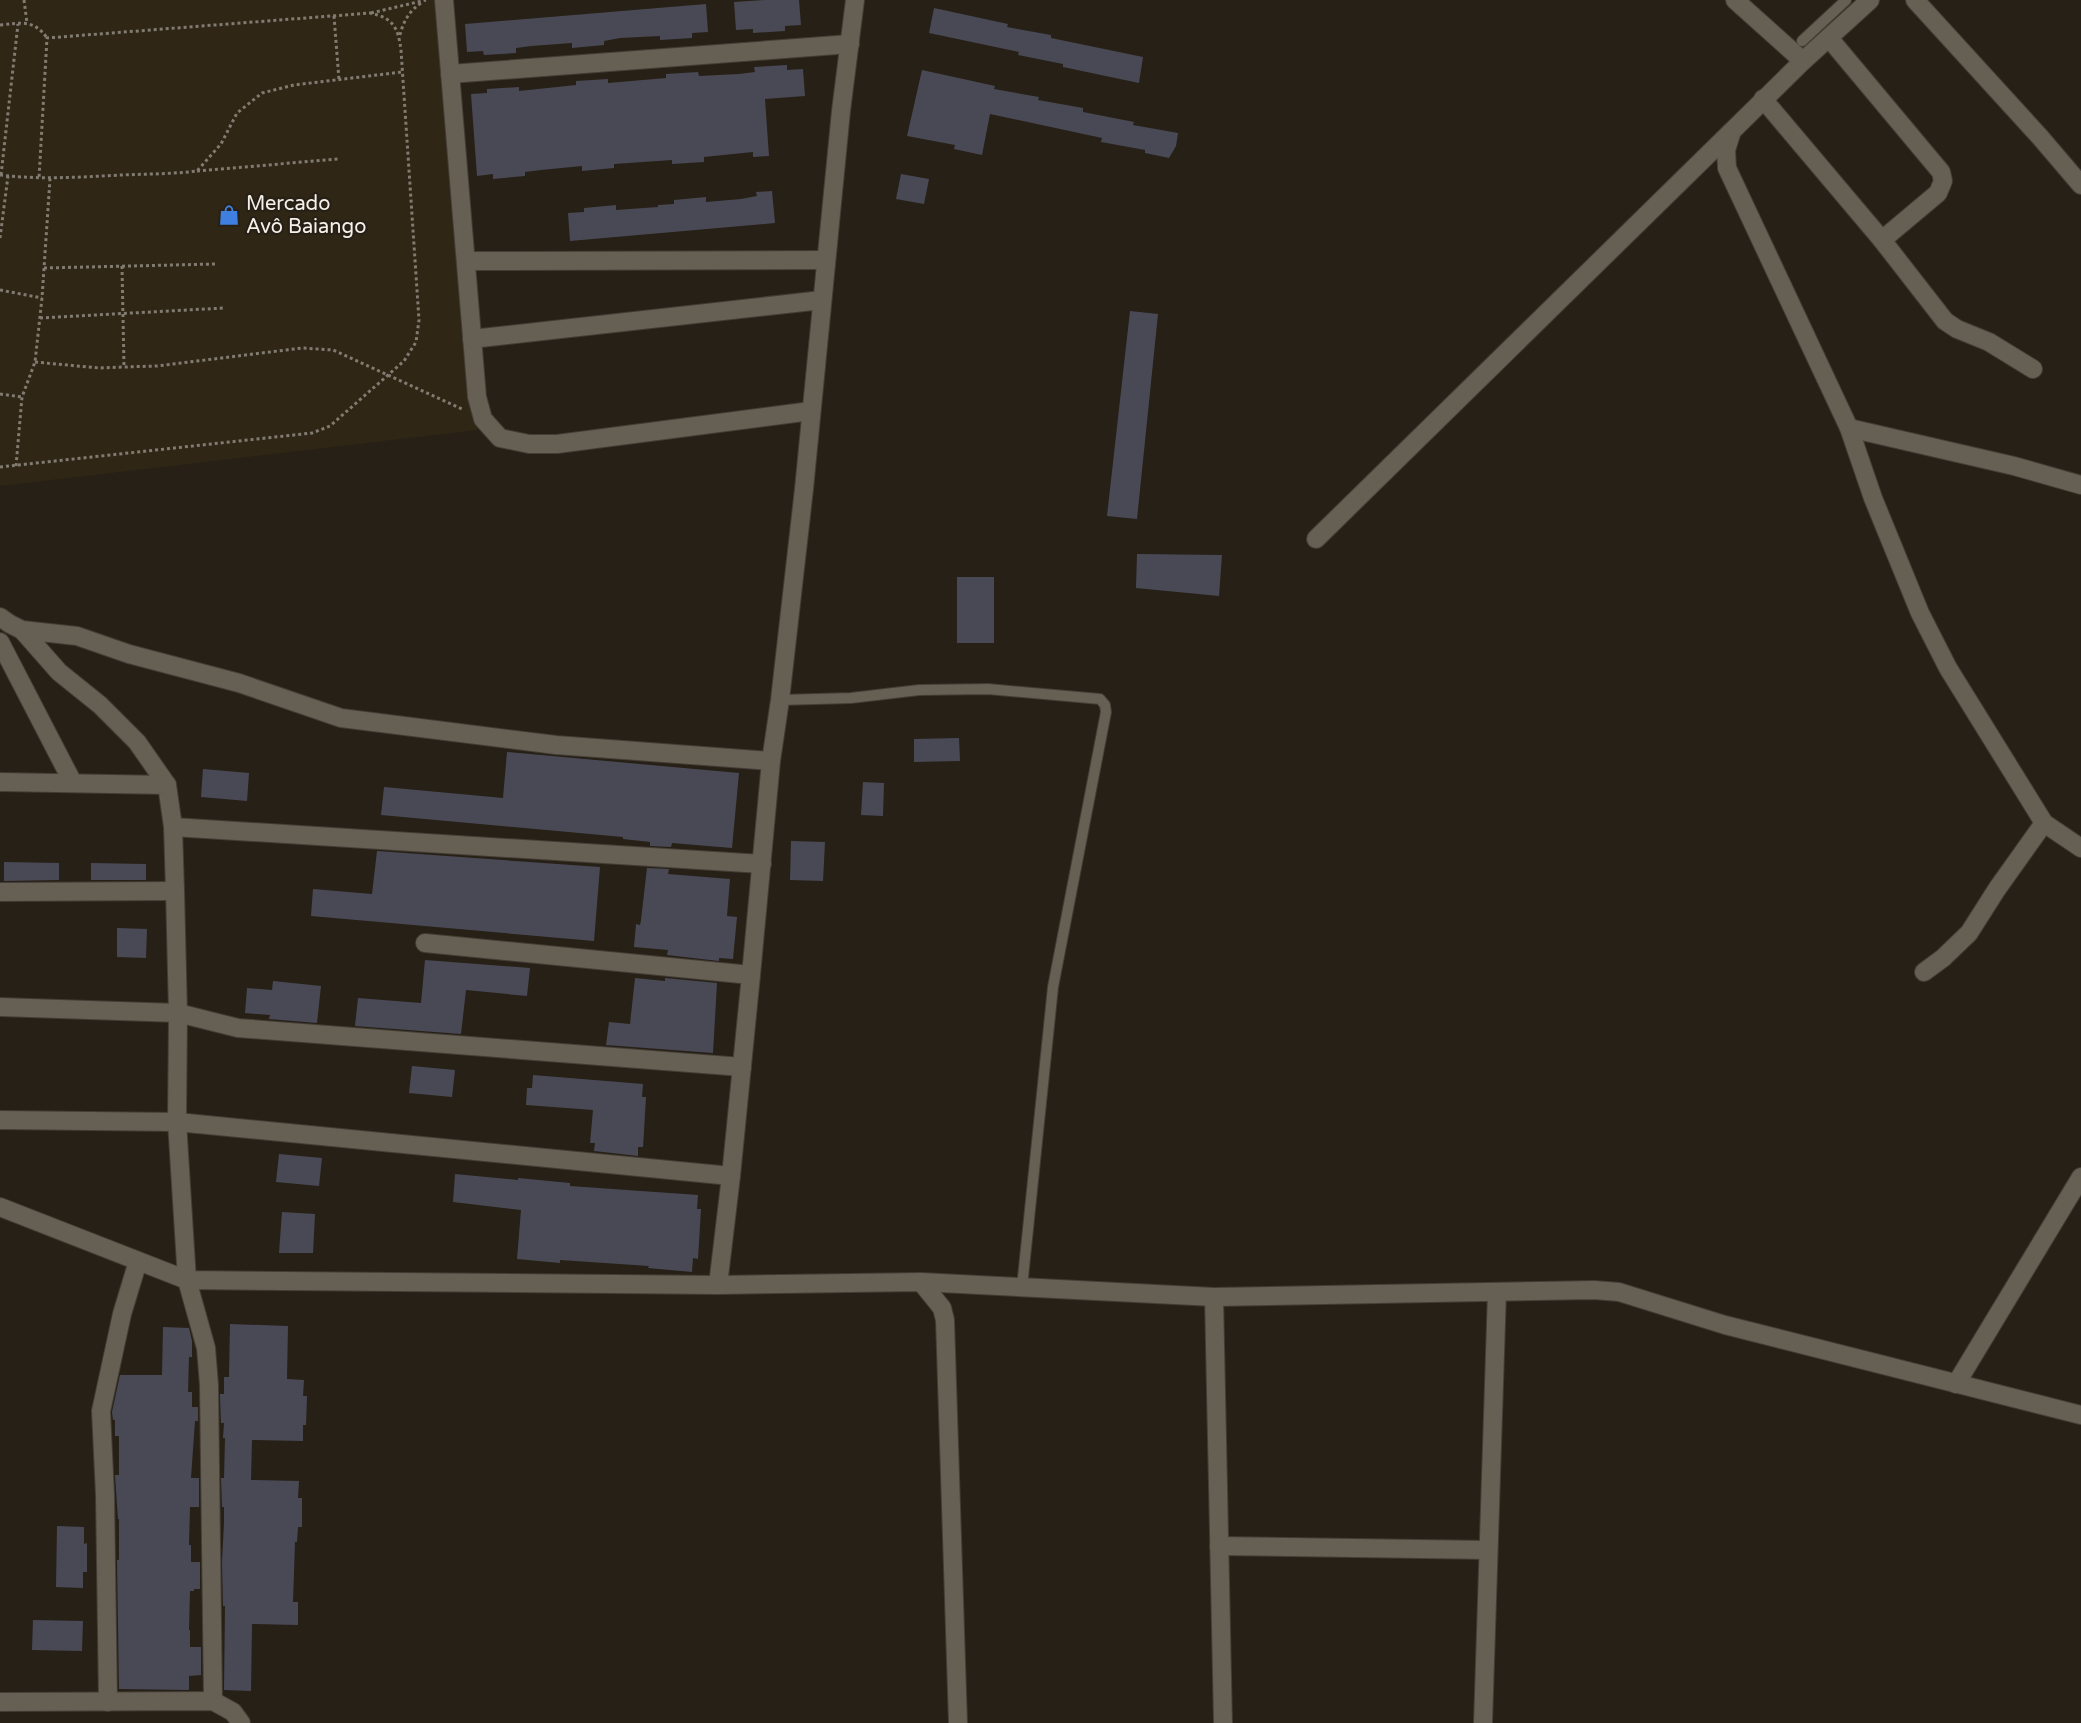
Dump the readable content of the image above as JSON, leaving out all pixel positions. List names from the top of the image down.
{
  "places": {
    "shop": ["Mercado Avô Baiango"]
  }
}
